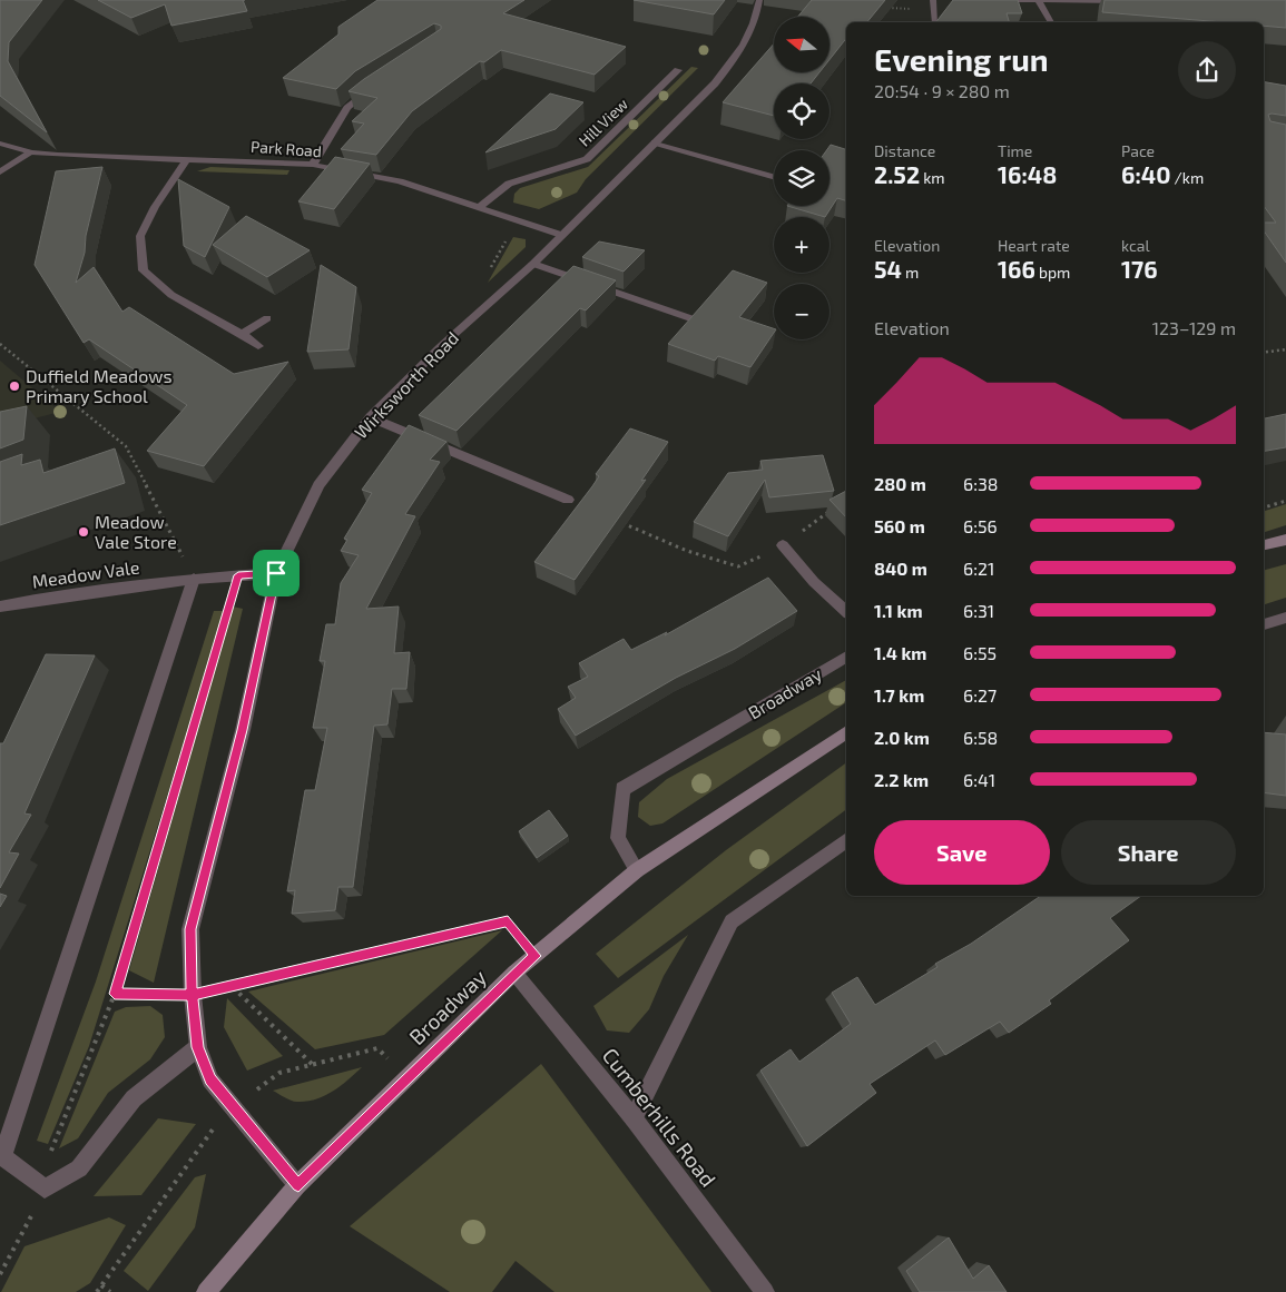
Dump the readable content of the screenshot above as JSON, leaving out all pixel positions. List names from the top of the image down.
{
  "streets": {
    "main road": ["Broadway"],
    "street": [
      "Hill View",
      "Park Road",
      "Wirksworth Road",
      "Meadow Vale",
      "Cumberhills Road"
    ]
  },
  "crossings": [
    ["Hill View", "Park Road"],
    ["Park Road", "Wirksworth Road"],
    ["Wirksworth Road", "Meadow Vale"],
    ["Wirksworth Road", "Broadway"],
    ["Broadway", "Cumberhills Road"]
  ],
  "places": ["Duffield Meadows Primary School", "Meadow Vale Store"],
  "north": "left",
  "page": {
    "map_buttons": ["+", "−"],
    "heading": ["Evening run", "20:54 · 9 × 280 m"],
    "stats": [
      ["Distance", "2.52 km"],
      ["Time", "16:48"],
      ["Pace", "6:40 /km"],
      ["Elevation", "54 m"],
      ["Heart rate", "166 bpm"],
      ["kcal", "176"]
    ],
    "chart": ["Elevation", "123–129 m"],
    "list": [
      {
        "name": "280 m",
        "note": "6:38"
      },
      {
        "name": "560 m",
        "note": "6:56"
      },
      {
        "name": "840 m",
        "note": "6:21"
      },
      {
        "name": "1.1 km",
        "note": "6:31"
      },
      {
        "name": "1.4 km",
        "note": "6:55"
      },
      {
        "name": "1.7 km",
        "note": "6:27"
      },
      {
        "name": "2.0 km",
        "note": "6:58"
      },
      {
        "name": "2.2 km",
        "note": "6:41"
      }
    ],
    "buttons": ["Save", "Share"]
  }
}
